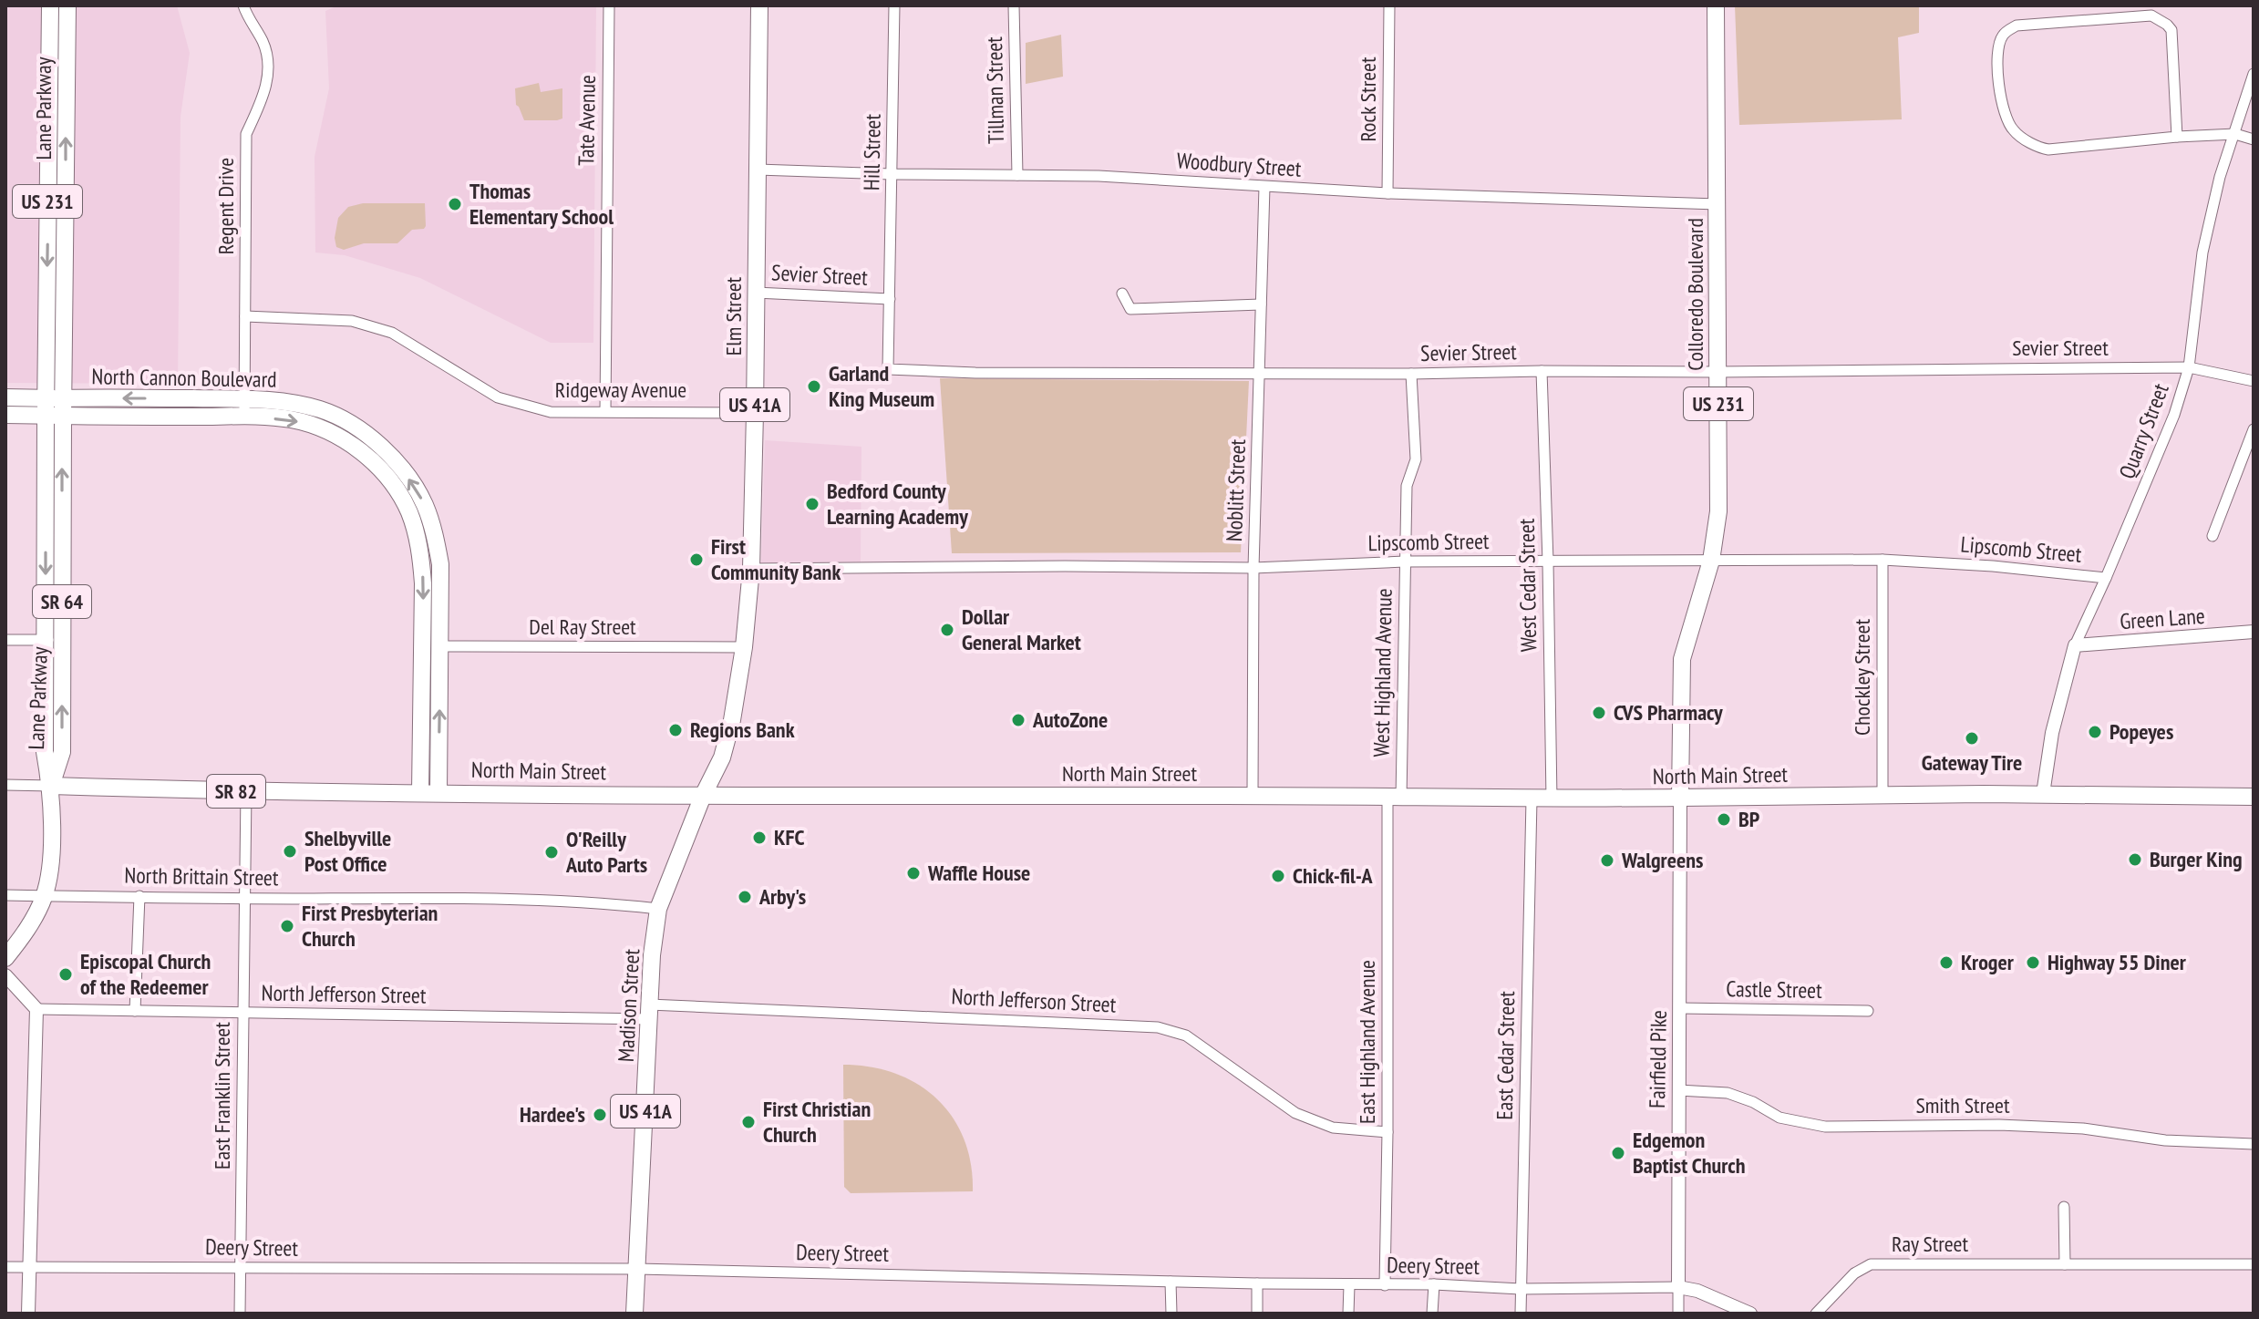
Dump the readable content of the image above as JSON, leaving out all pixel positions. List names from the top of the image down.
{
  "streets": {
    "main road": [
      "Lane Parkway",
      "US 231",
      "Colloredo Boulevard",
      "Elm Street",
      "North Cannon Boulevard",
      "US 41A",
      "SR 64",
      "North Main Street",
      "SR 82",
      "Madison Street"
    ],
    "street": [
      "Tillman Street",
      "Rock Street",
      "Tate Avenue",
      "Hill Street",
      "Woodbury Street",
      "Regent Drive",
      "Sevier Street",
      "Ridgeway Avenue",
      "Quarry Street",
      "Noblitt Street",
      "Lipscomb Street",
      "West Cedar Street",
      "Green Lane",
      "Del Ray Street",
      "West Highland Avenue",
      "Chockley Street",
      "North Brittain Street",
      "Castle Street",
      "North Jefferson Street",
      "East Highland Avenue",
      "East Cedar Street",
      "Fairfield Pike",
      "East Franklin Street",
      "Smith Street",
      "Ray Street",
      "Deery Street"
    ]
  },
  "crossings": [
    ["Tillman Street", "Woodbury Street"],
    ["Rock Street", "Woodbury Street"],
    ["Lane Parkway", "North Cannon Boulevard"],
    ["Lane Parkway", "SR 64"],
    ["Lane Parkway", "North Main Street"],
    ["Tate Avenue", "Ridgeway Avenue"],
    ["Hill Street", "Woodbury Street"],
    ["Hill Street", "Sevier Street"],
    ["Woodbury Street", "Colloredo Boulevard"],
    ["Woodbury Street", "Elm Street"],
    ["Woodbury Street", "Noblitt Street"],
    ["Regent Drive", "North Cannon Boulevard"],
    ["Regent Drive", "Ridgeway Avenue"],
    ["Sevier Street", "Colloredo Boulevard"],
    ["Sevier Street", "Elm Street"],
    ["Sevier Street", "Quarry Street"],
    ["Sevier Street", "Noblitt Street"],
    ["Sevier Street", "West Cedar Street"],
    ["Sevier Street", "West Highland Avenue"],
    ["Colloredo Boulevard", "Lipscomb Street"],
    ["Colloredo Boulevard", "North Main Street"],
    ["Colloredo Boulevard", "Fairfield Pike"],
    ["Elm Street", "Ridgeway Avenue"],
    ["Elm Street", "Lipscomb Street"],
    ["Elm Street", "Del Ray Street"],
    ["Elm Street", "North Main Street"],
    ["Elm Street", "Madison Street"],
    ["North Cannon Boulevard", "Del Ray Street"],
    ["North Cannon Boulevard", "North Main Street"],
    ["Quarry Street", "Lipscomb Street"],
    ["Quarry Street", "Green Lane"],
    ["Quarry Street", "North Main Street"],
    ["Noblitt Street", "Lipscomb Street"],
    ["Noblitt Street", "North Main Street"],
    ["Lipscomb Street", "West Cedar Street"],
    ["Lipscomb Street", "West Highland Avenue"],
    ["Lipscomb Street", "Chockley Street"],
    ["West Cedar Street", "North Main Street"],
    ["SR 64", "North Main Street"],
    ["SR 64", "North Brittain Street"],
    ["West Highland Avenue", "North Main Street"],
    ["West Highland Avenue", "East Highland Avenue"],
    ["Chockley Street", "North Main Street"],
    ["North Main Street", "Madison Street"],
    ["North Main Street", "East Highland Avenue"],
    ["North Main Street", "East Cedar Street"],
    ["North Main Street", "Fairfield Pike"],
    ["North Main Street", "East Franklin Street"],
    ["North Brittain Street", "Madison Street"],
    ["North Brittain Street", "East Franklin Street"],
    ["Castle Street", "Fairfield Pike"],
    ["North Jefferson Street", "Madison Street"],
    ["North Jefferson Street", "East Highland Avenue"],
    ["North Jefferson Street", "East Franklin Street"],
    ["Madison Street", "Deery Street"],
    ["East Highland Avenue", "Deery Street"],
    ["East Cedar Street", "Deery Street"],
    ["Fairfield Pike", "Smith Street"],
    ["Fairfield Pike", "Deery Street"],
    ["East Franklin Street", "Deery Street"]
  ],
  "places": [
    "Thomas Elementary School",
    "Garland King Museum",
    "Bedford County Learning Academy",
    "First Community Bank",
    "Dollar General Market",
    "CVS Pharmacy",
    "AutoZone",
    "Regions Bank",
    "Popeyes",
    "Gateway Tire",
    "BP",
    "KFC",
    "Shelbyville Post Office",
    "O'Reilly Auto Parts",
    "Burger King",
    "Walgreens",
    "Waffle House",
    "Chick-fil-A",
    "Arby's",
    "First Presbyterian Church",
    "Kroger",
    "Highway 55 Diner",
    "Episcopal Church of the Redeemer",
    "Hardee's",
    "First Christian Church",
    "Edgemon Baptist Church"
  ]
}
